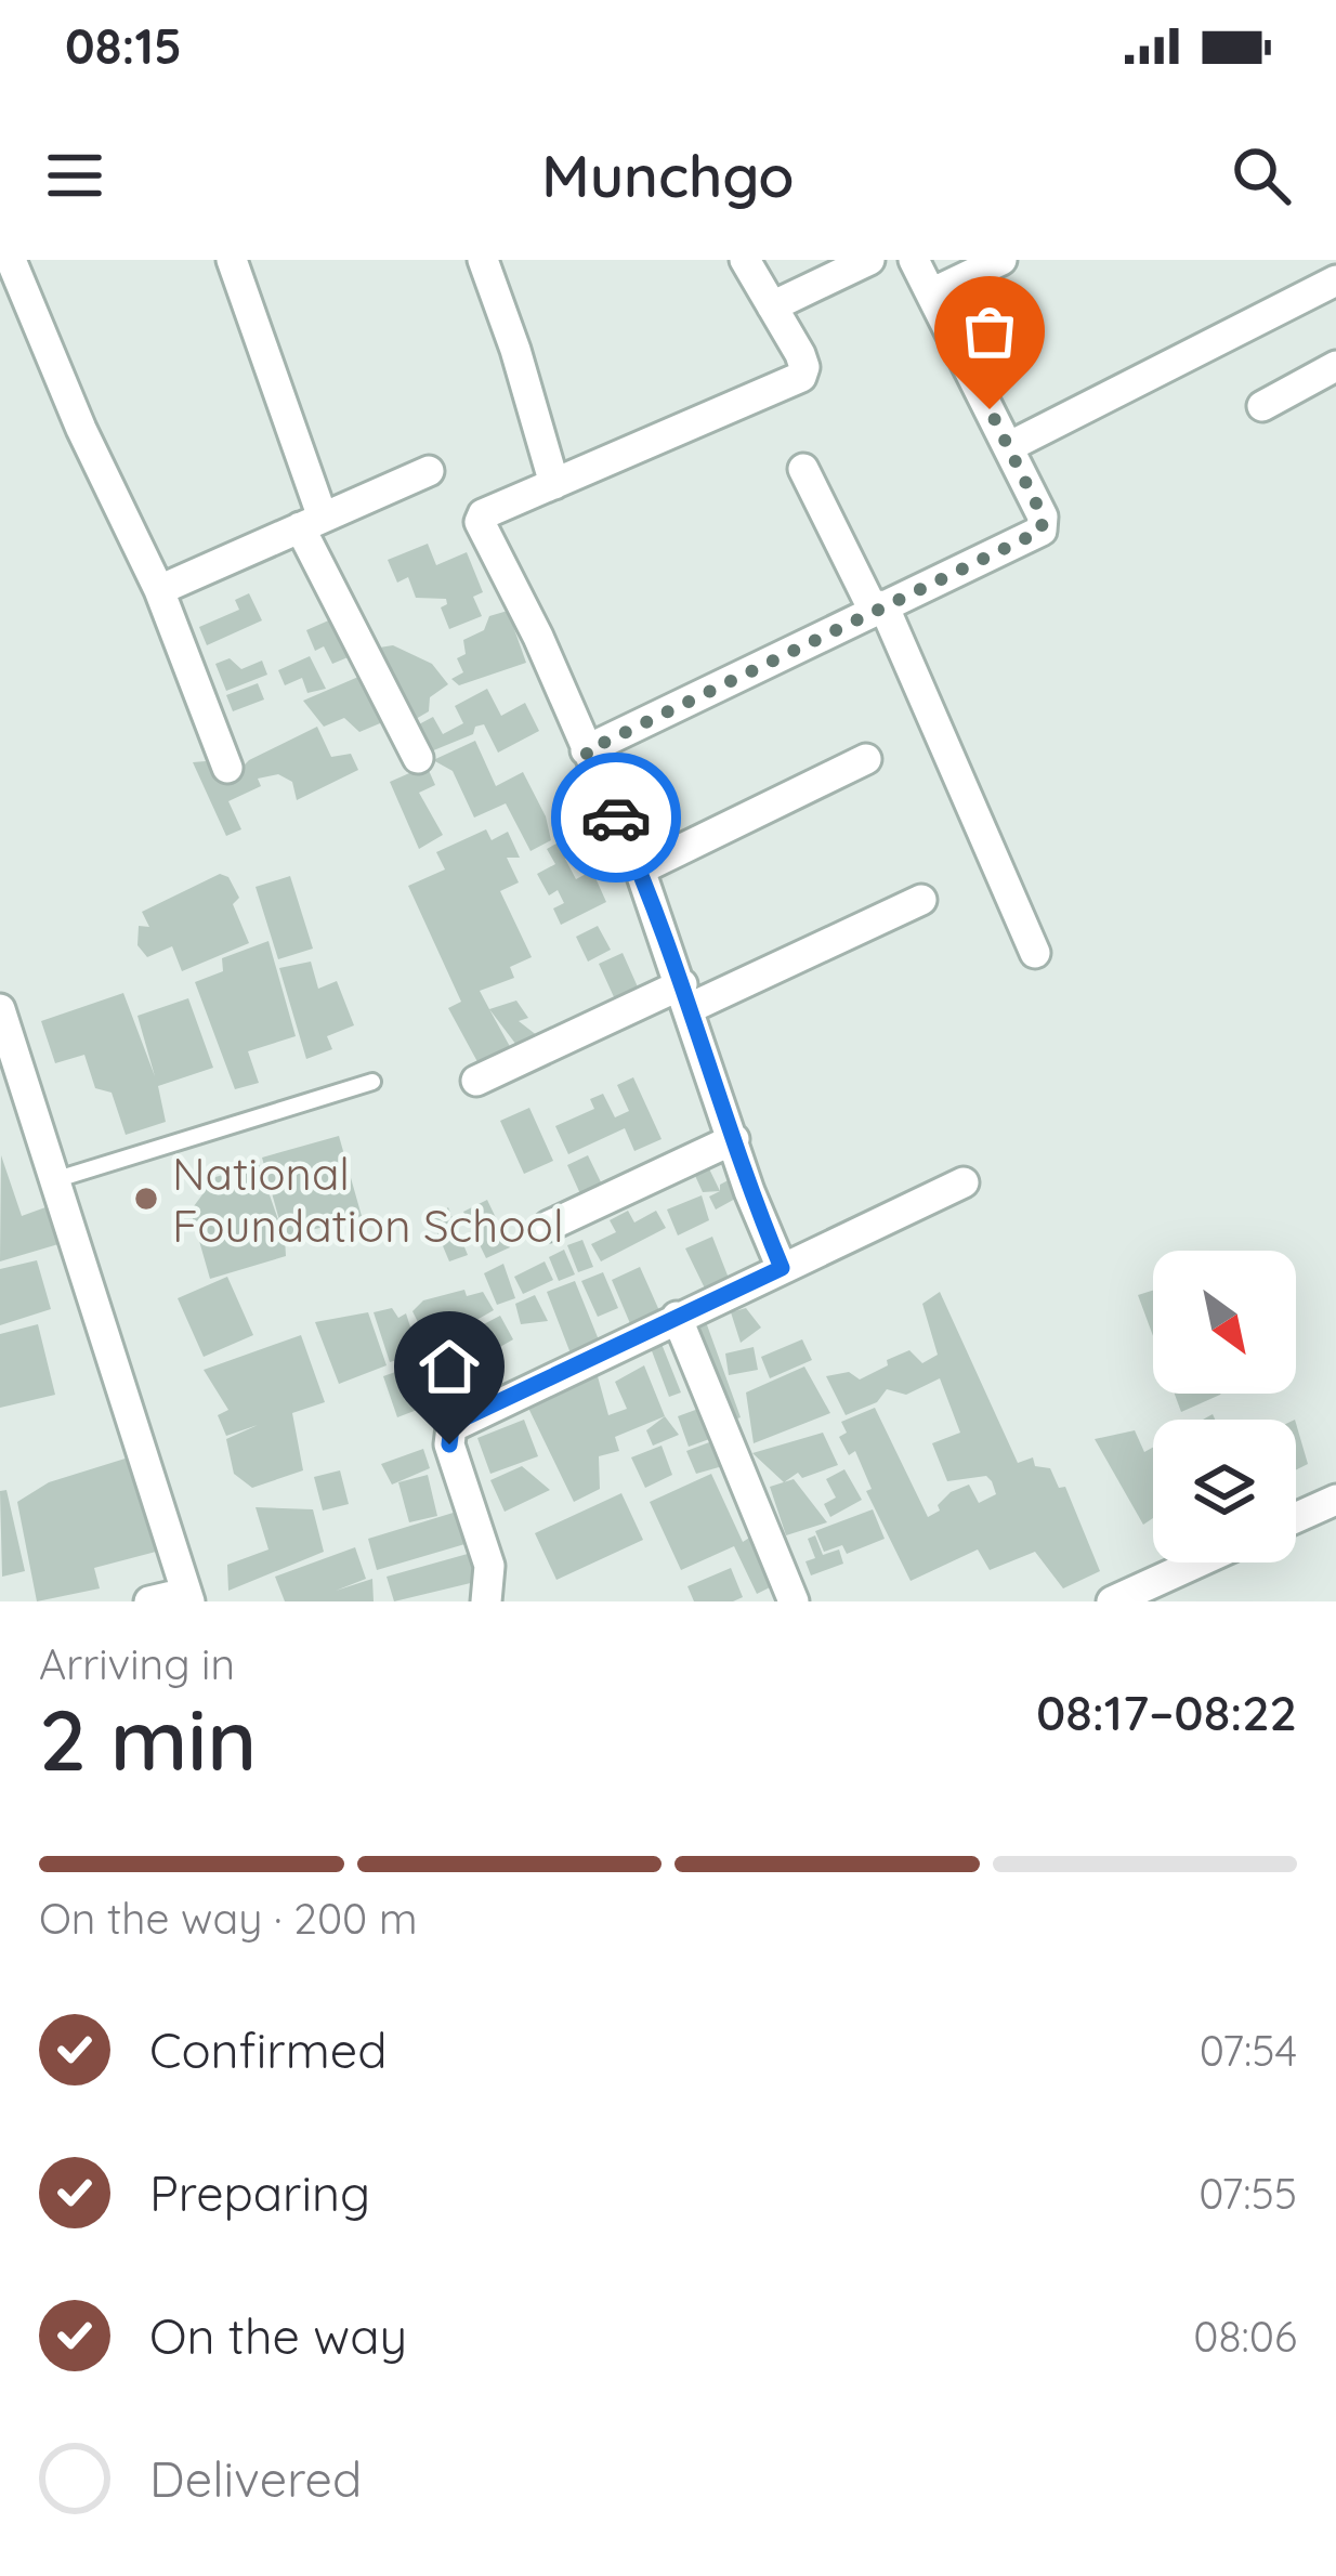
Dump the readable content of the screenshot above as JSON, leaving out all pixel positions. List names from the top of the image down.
{
  "places": ["National Foundation School"],
  "north": "bottom right",
  "page": {
    "status": "08:15",
    "header": "Munchgo",
    "heading": ["2 min", "Arriving in", "08:17–08:22"],
    "bar": "On the way · 200 m",
    "list": [
      ["Confirmed", "07:54"],
      ["Preparing", "07:55"],
      ["On the way", "08:06"],
      "Delivered"
    ]
  }
}
